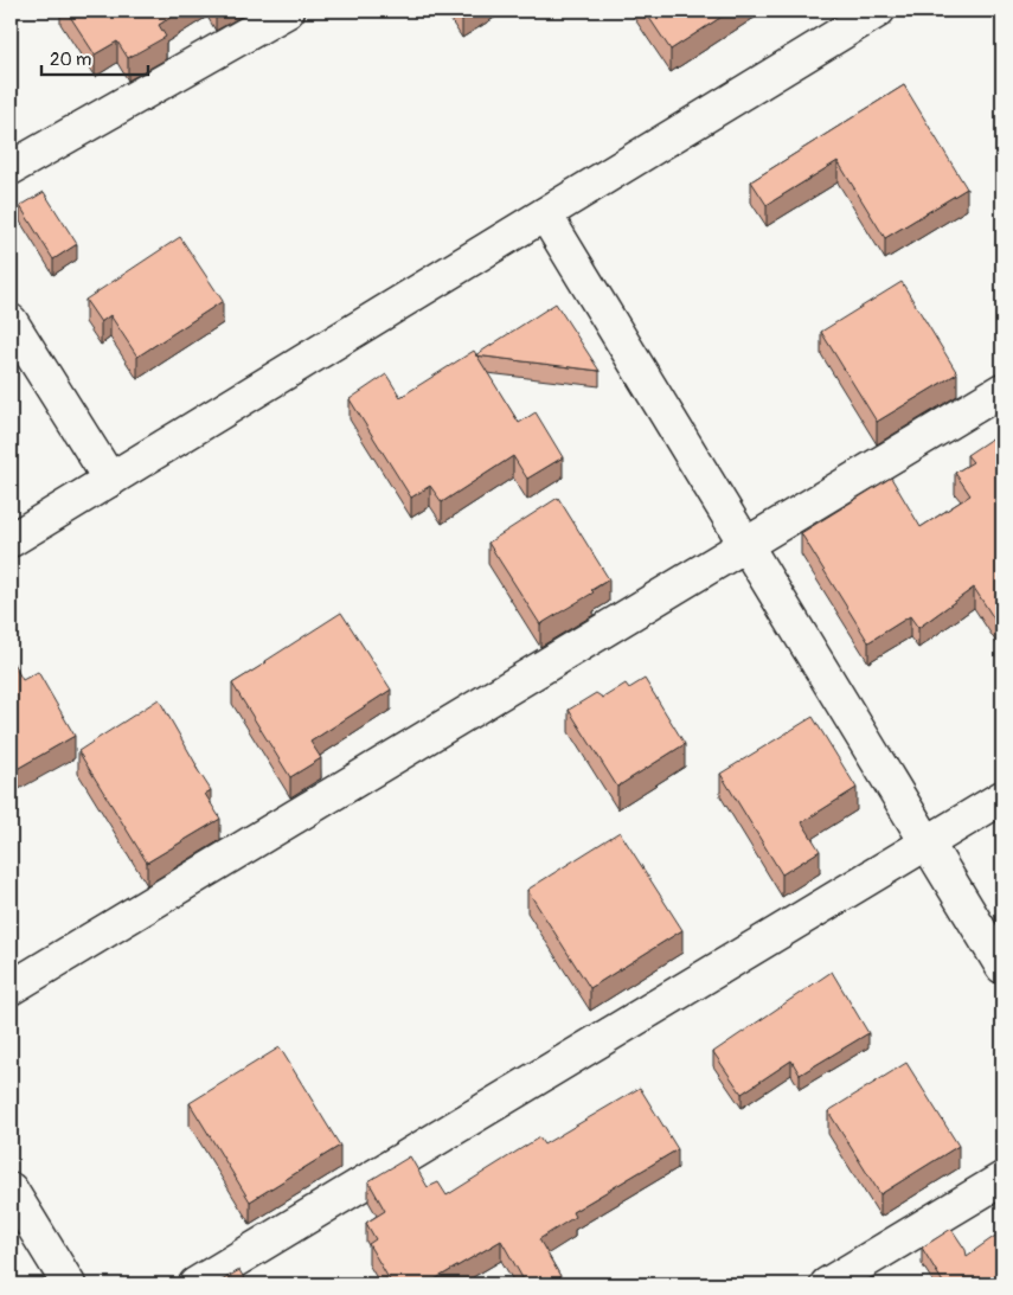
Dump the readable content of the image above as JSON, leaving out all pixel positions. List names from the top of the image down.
{
  "scale_bar": "20 m"
}
